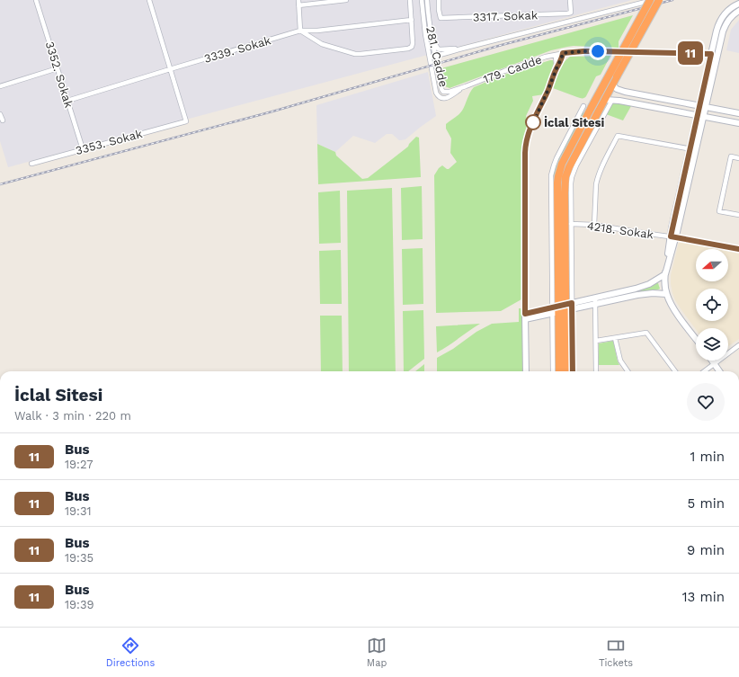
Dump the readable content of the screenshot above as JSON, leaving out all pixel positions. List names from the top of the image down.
{
  "streets": {
    "street": [
      "3317. Sokak",
      "3339. Sokak",
      "281. Cadde",
      "179. Cadde",
      "3352. Sokak",
      "3353. Sokak",
      "4218. Sokak"
    ]
  },
  "crossings": [
    ["3339. Sokak", "3352. Sokak"],
    ["3339. Sokak", "3353. Sokak"],
    ["281. Cadde", "179. Cadde"],
    ["3352. Sokak", "3353. Sokak"]
  ],
  "places": ["İclal Sitesi"],
  "lines": ["bus line 11"],
  "north": "left",
  "page": {
    "on_map": "11",
    "heading": ["İclal Sitesi", "Walk · 3 min · 220 m"],
    "list": [
      {
        "mark": "11",
        "name": "Bus",
        "note": "19:27",
        "value": "1 min"
      },
      {
        "mark": "11",
        "name": "Bus",
        "note": "19:31",
        "value": "5 min"
      },
      {
        "mark": "11",
        "name": "Bus",
        "note": "19:35",
        "value": "9 min"
      },
      {
        "mark": "11",
        "name": "Bus",
        "note": "19:39",
        "value": "13 min"
      }
    ],
    "tabs": ["Directions", "Map", "Tickets"]
  }
}
